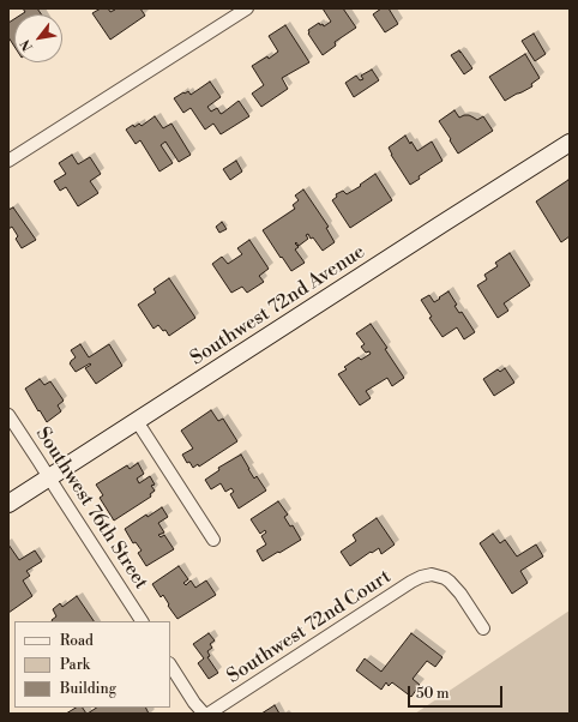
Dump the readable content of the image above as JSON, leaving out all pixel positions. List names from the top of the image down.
{
  "streets": {
    "street": ["Southwest 72nd Avenue", "Southwest 76th Street", "Southwest 72nd Court"]
  },
  "crossings": [
    ["Southwest 72nd Avenue", "Southwest 76th Street"]
  ],
  "legend": ["Road", "Park", "Building"],
  "scale_bar": "50 m",
  "north": "bottom left"
}
